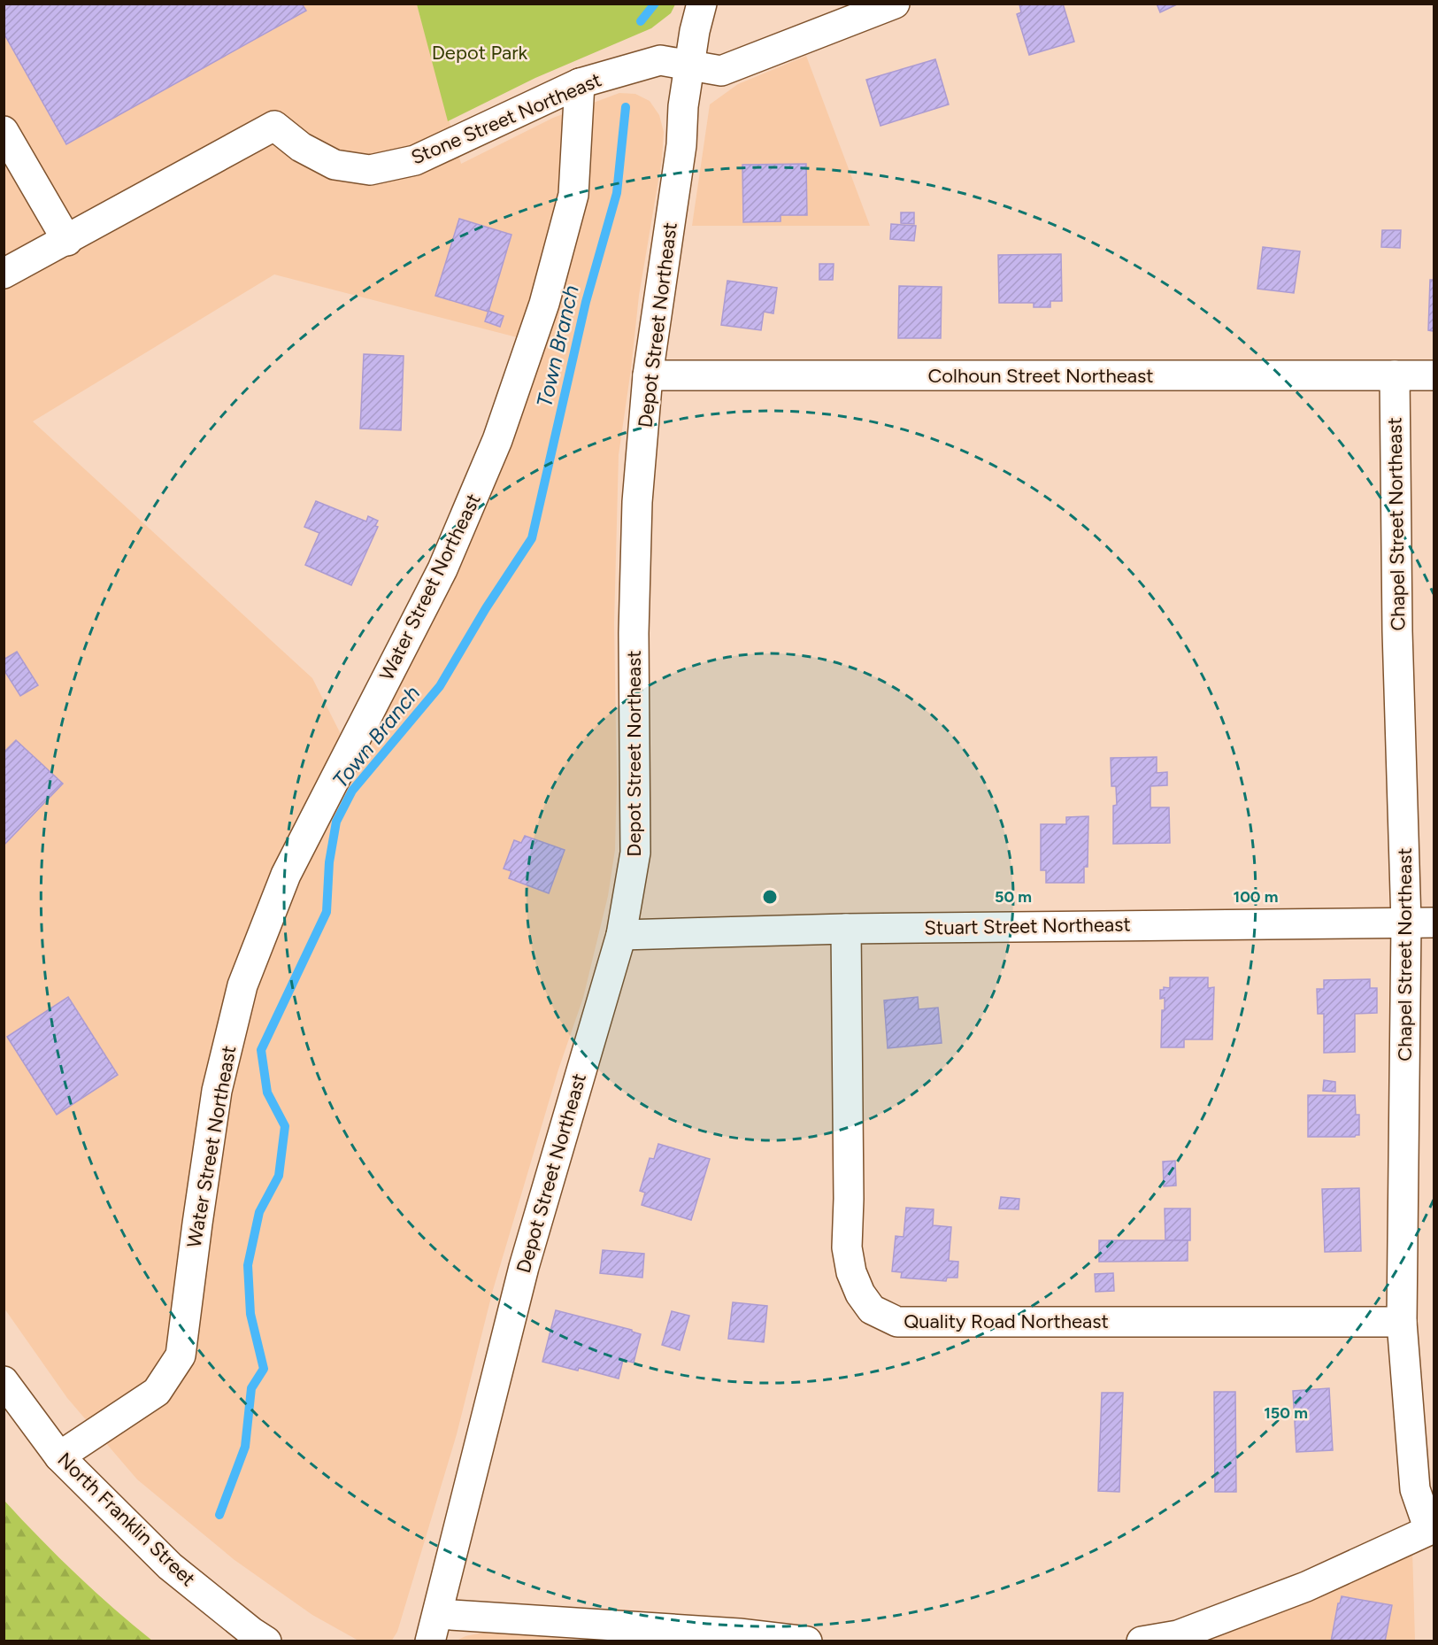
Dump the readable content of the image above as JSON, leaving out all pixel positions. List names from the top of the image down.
{
  "streets": {
    "street": [
      "Stone Street Northeast",
      "Depot Street Northeast",
      "Colhoun Street Northeast",
      "Chapel Street Northeast",
      "Water Street Northeast",
      "Stuart Street Northeast",
      "Quality Road Northeast",
      "North Franklin Street"
    ]
  },
  "crossings": [
    ["Stone Street Northeast", "Depot Street Northeast"],
    ["Stone Street Northeast", "Water Street Northeast"],
    ["Depot Street Northeast", "Colhoun Street Northeast"],
    ["Depot Street Northeast", "Stuart Street Northeast"],
    ["Colhoun Street Northeast", "Chapel Street Northeast"],
    ["Chapel Street Northeast", "Stuart Street Northeast"],
    ["Chapel Street Northeast", "Quality Road Northeast"],
    ["Water Street Northeast", "North Franklin Street"],
    ["Stuart Street Northeast", "Quality Road Northeast"]
  ],
  "water": ["Town Branch"],
  "parks": ["Depot Park"],
  "rings": ["50 m", "100 m", "150 m"]
}
